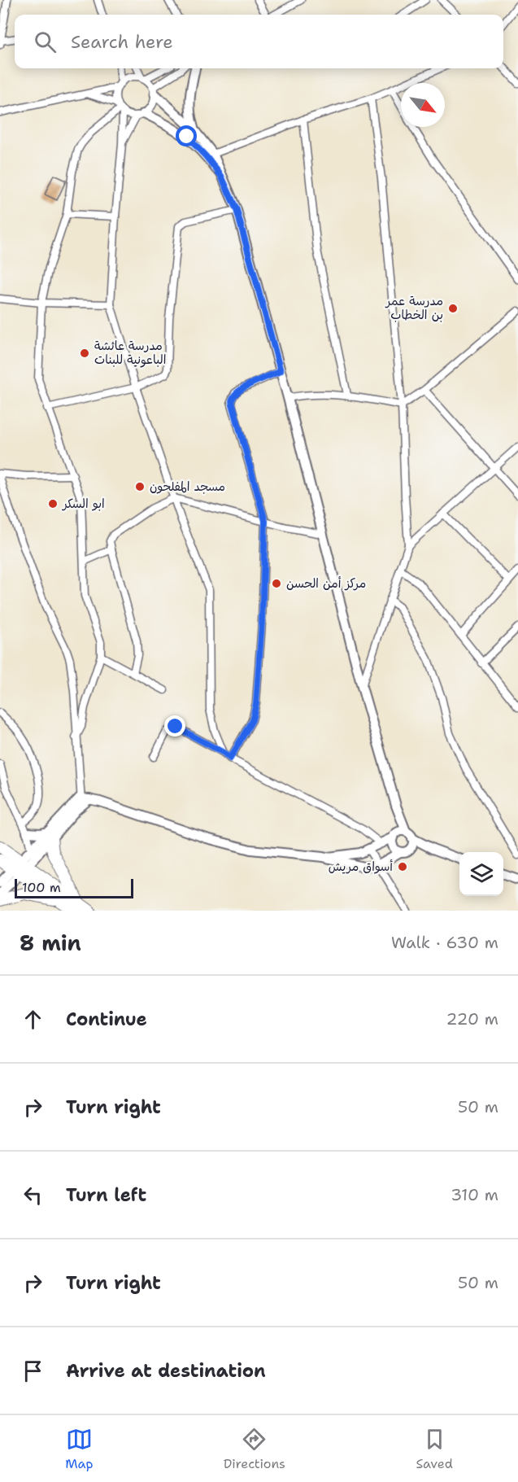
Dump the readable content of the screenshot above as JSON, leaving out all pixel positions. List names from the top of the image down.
{
  "places": [
    "مدرسة عمر بن الخطاب",
    "مدرسة عائشة الباعونية للبنات",
    "مسجد المفلحون",
    "ابو السكر",
    "مركز أمن الحسن",
    "أسواق مريش"
  ],
  "scale_bar": "100 m",
  "north": "bottom right",
  "page": {
    "search": "Search here",
    "scale": "100 m",
    "heading": ["8 min", "Walk · 630 m"],
    "list": [
      ["Continue", "220 m"],
      ["Turn right", "50 m"],
      ["Turn left", "310 m"],
      ["Turn right", "50 m"],
      "Arrive at destination"
    ],
    "nav": ["Map", "Directions", "Saved"]
  }
}
